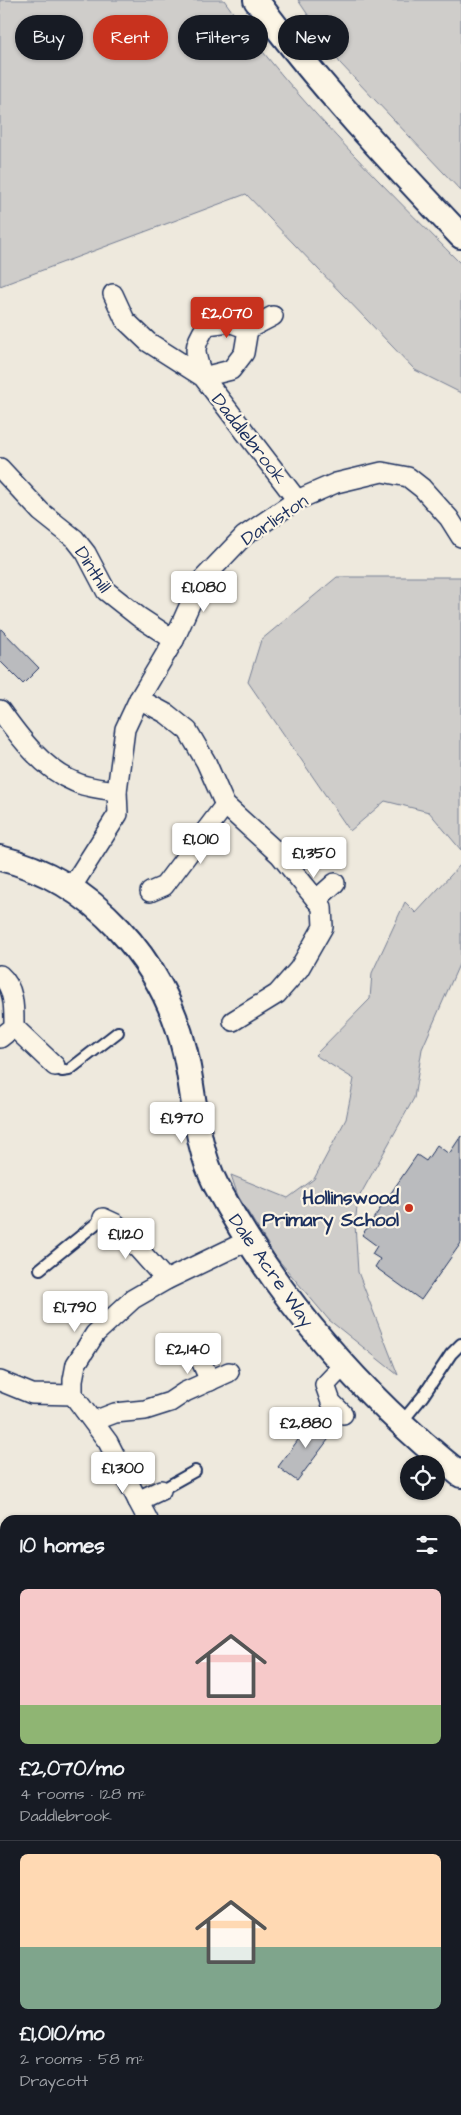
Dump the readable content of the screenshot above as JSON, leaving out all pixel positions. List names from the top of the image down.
{
  "streets": {
    "street": [
      "Daddlebrook",
      "Darliston",
      "Dinthill",
      "Dale Acre Way"
    ]
  },
  "crossings": [
    ["Daddlebrook", "Darliston"],
    ["Darliston", "Dinthill"],
    ["Darliston", "Dale Acre Way"]
  ],
  "places": ["Hollinswood Primary School"],
  "page": {
    "chip": [
      "Buy",
      "Rent",
      "Filters",
      "New"
    ],
    "price": [
      "£2,070",
      "£1,080",
      "£1,010",
      "£1,350",
      "£1,970",
      "£1,120",
      "£1,790",
      "£2,140",
      "£2,880",
      "£1,300"
    ],
    "heading": "10 homes",
    "list": [
      {
        "name": "£2,070/mo",
        "note": "4 rooms · 128 m² · Daddlebrook"
      },
      {
        "name": "£1,010/mo",
        "note": "2 rooms · 58 m² · Draycott"
      }
    ]
  }
}
